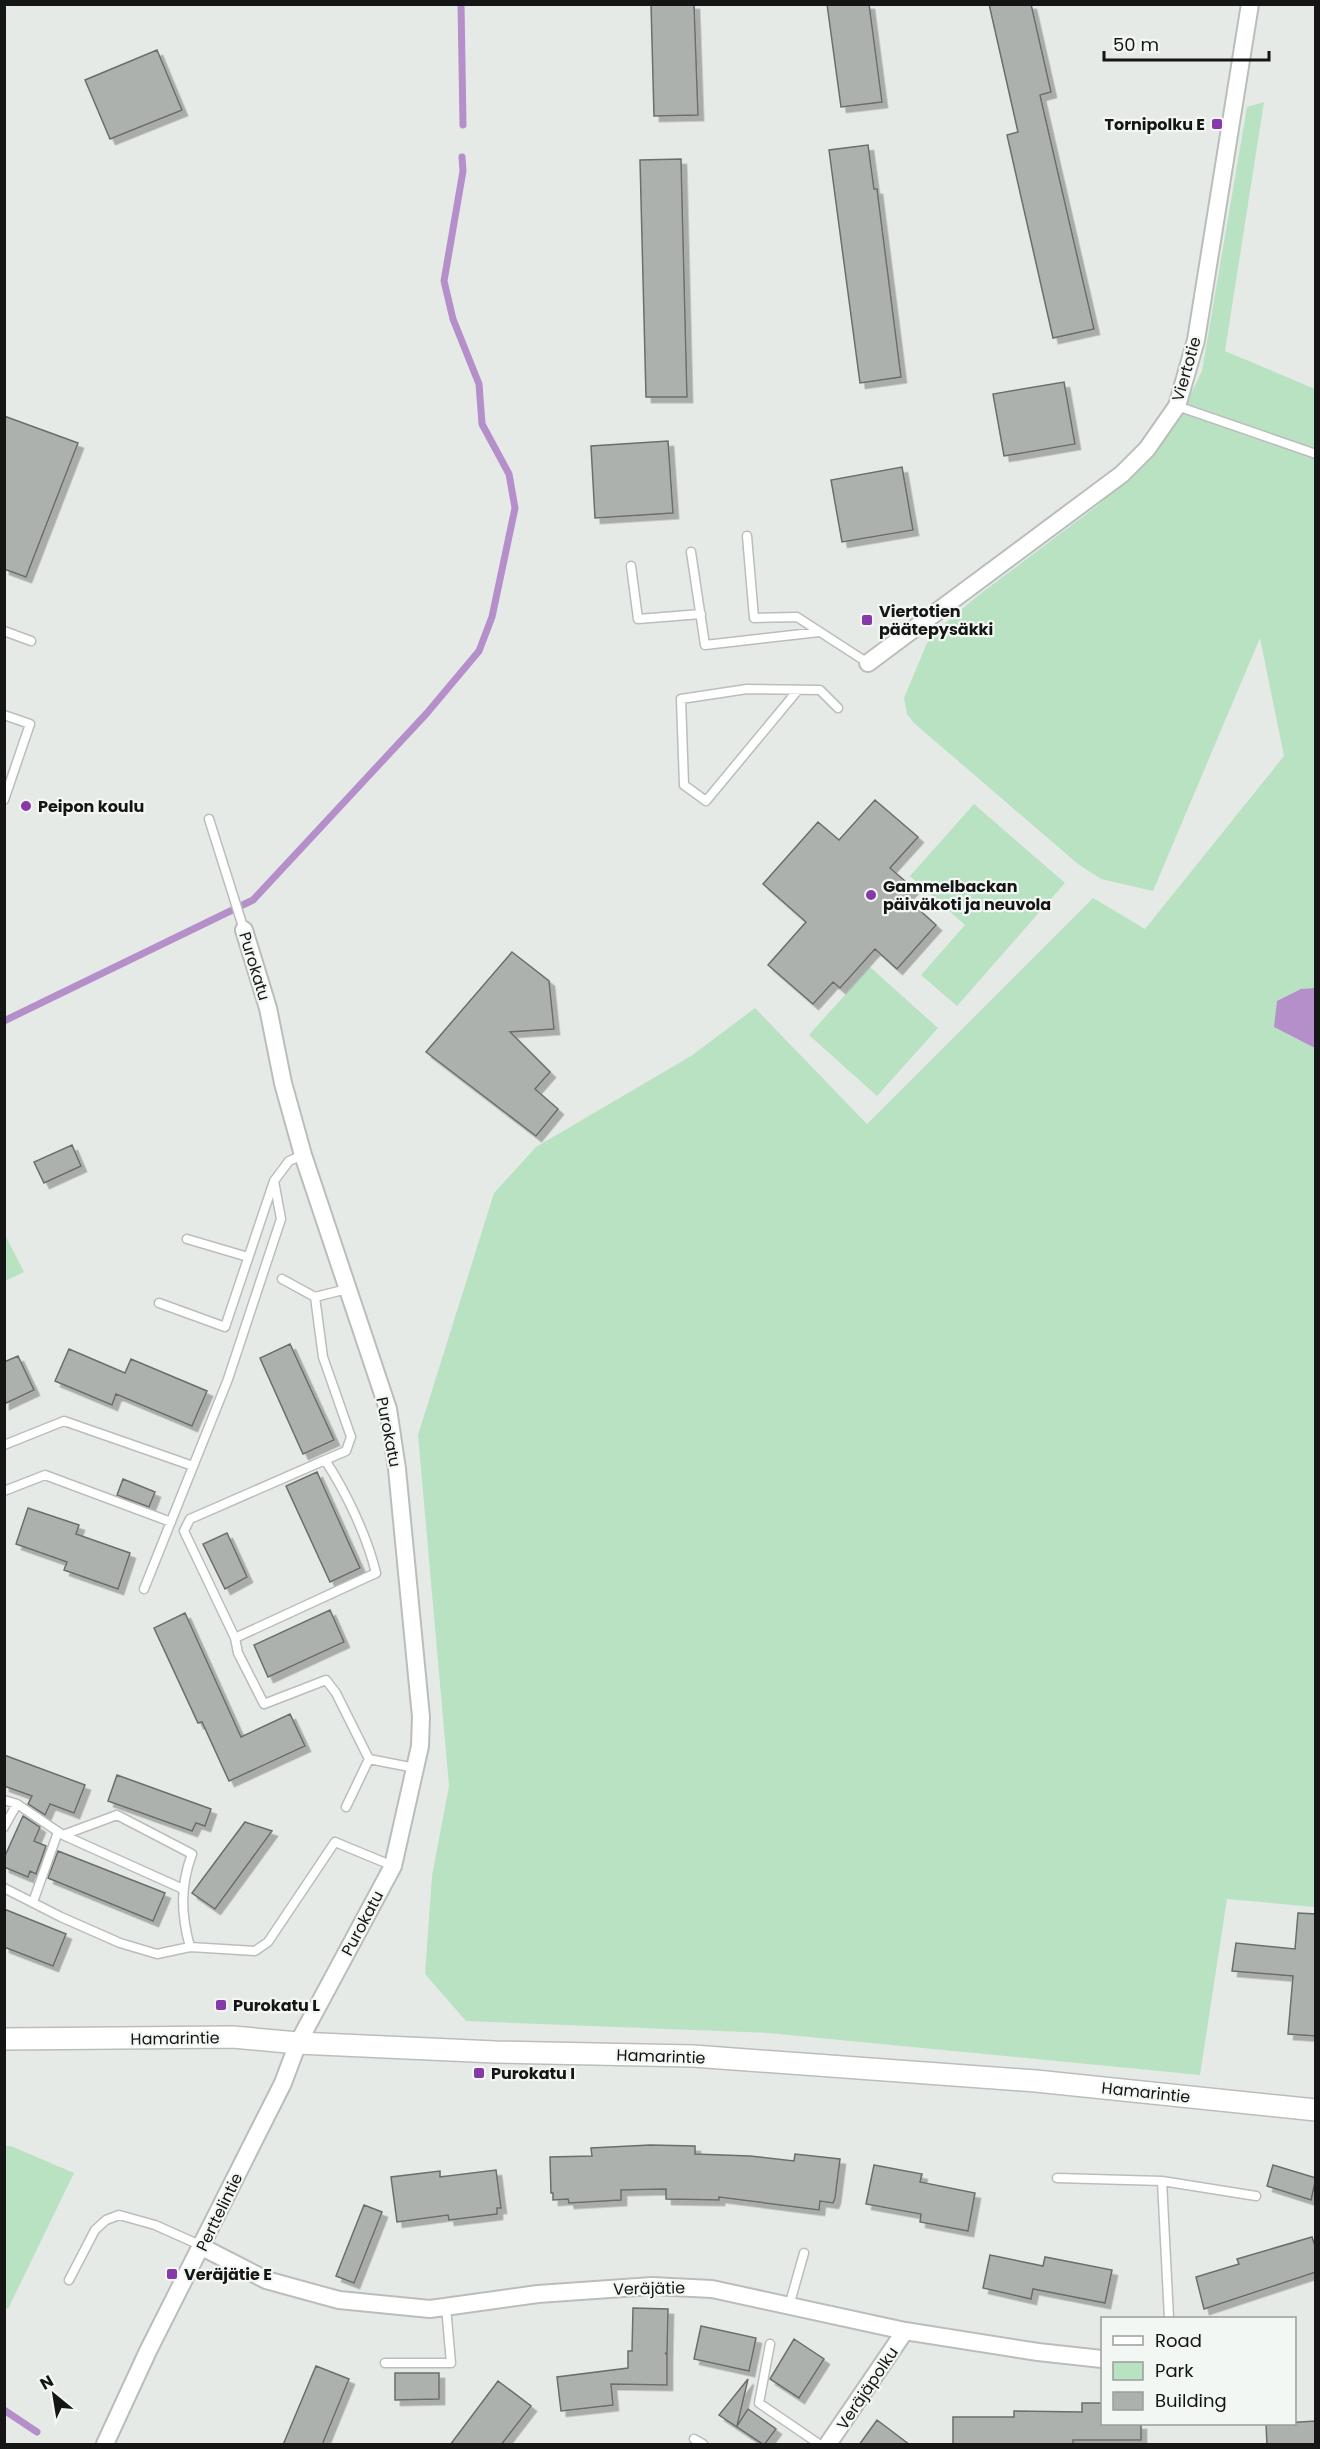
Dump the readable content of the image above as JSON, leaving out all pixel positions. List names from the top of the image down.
{
  "streets": {
    "street": [
      "Viertotie",
      "Purokatu",
      "Hamarintie",
      "Perttelintie",
      "Veräjätie",
      "Veräjäpolku"
    ]
  },
  "crossings": [
    ["Purokatu", "Hamarintie"],
    ["Purokatu", "Perttelintie"],
    ["Hamarintie", "Perttelintie"],
    ["Perttelintie", "Veräjätie"],
    ["Veräjätie", "Veräjäpolku"]
  ],
  "places": {
    "transit": [
      "Tornipolku E",
      "Viertotien päätepysäkki",
      "Purokatu L",
      "Purokatu I",
      "Veräjätie E"
    ],
    "other": ["Peipon koulu", "Gammelbackan päiväkoti ja neuvola"]
  },
  "legend": ["Road", "Park", "Building"],
  "scale_bar": "50 m",
  "north": "top left"
}
